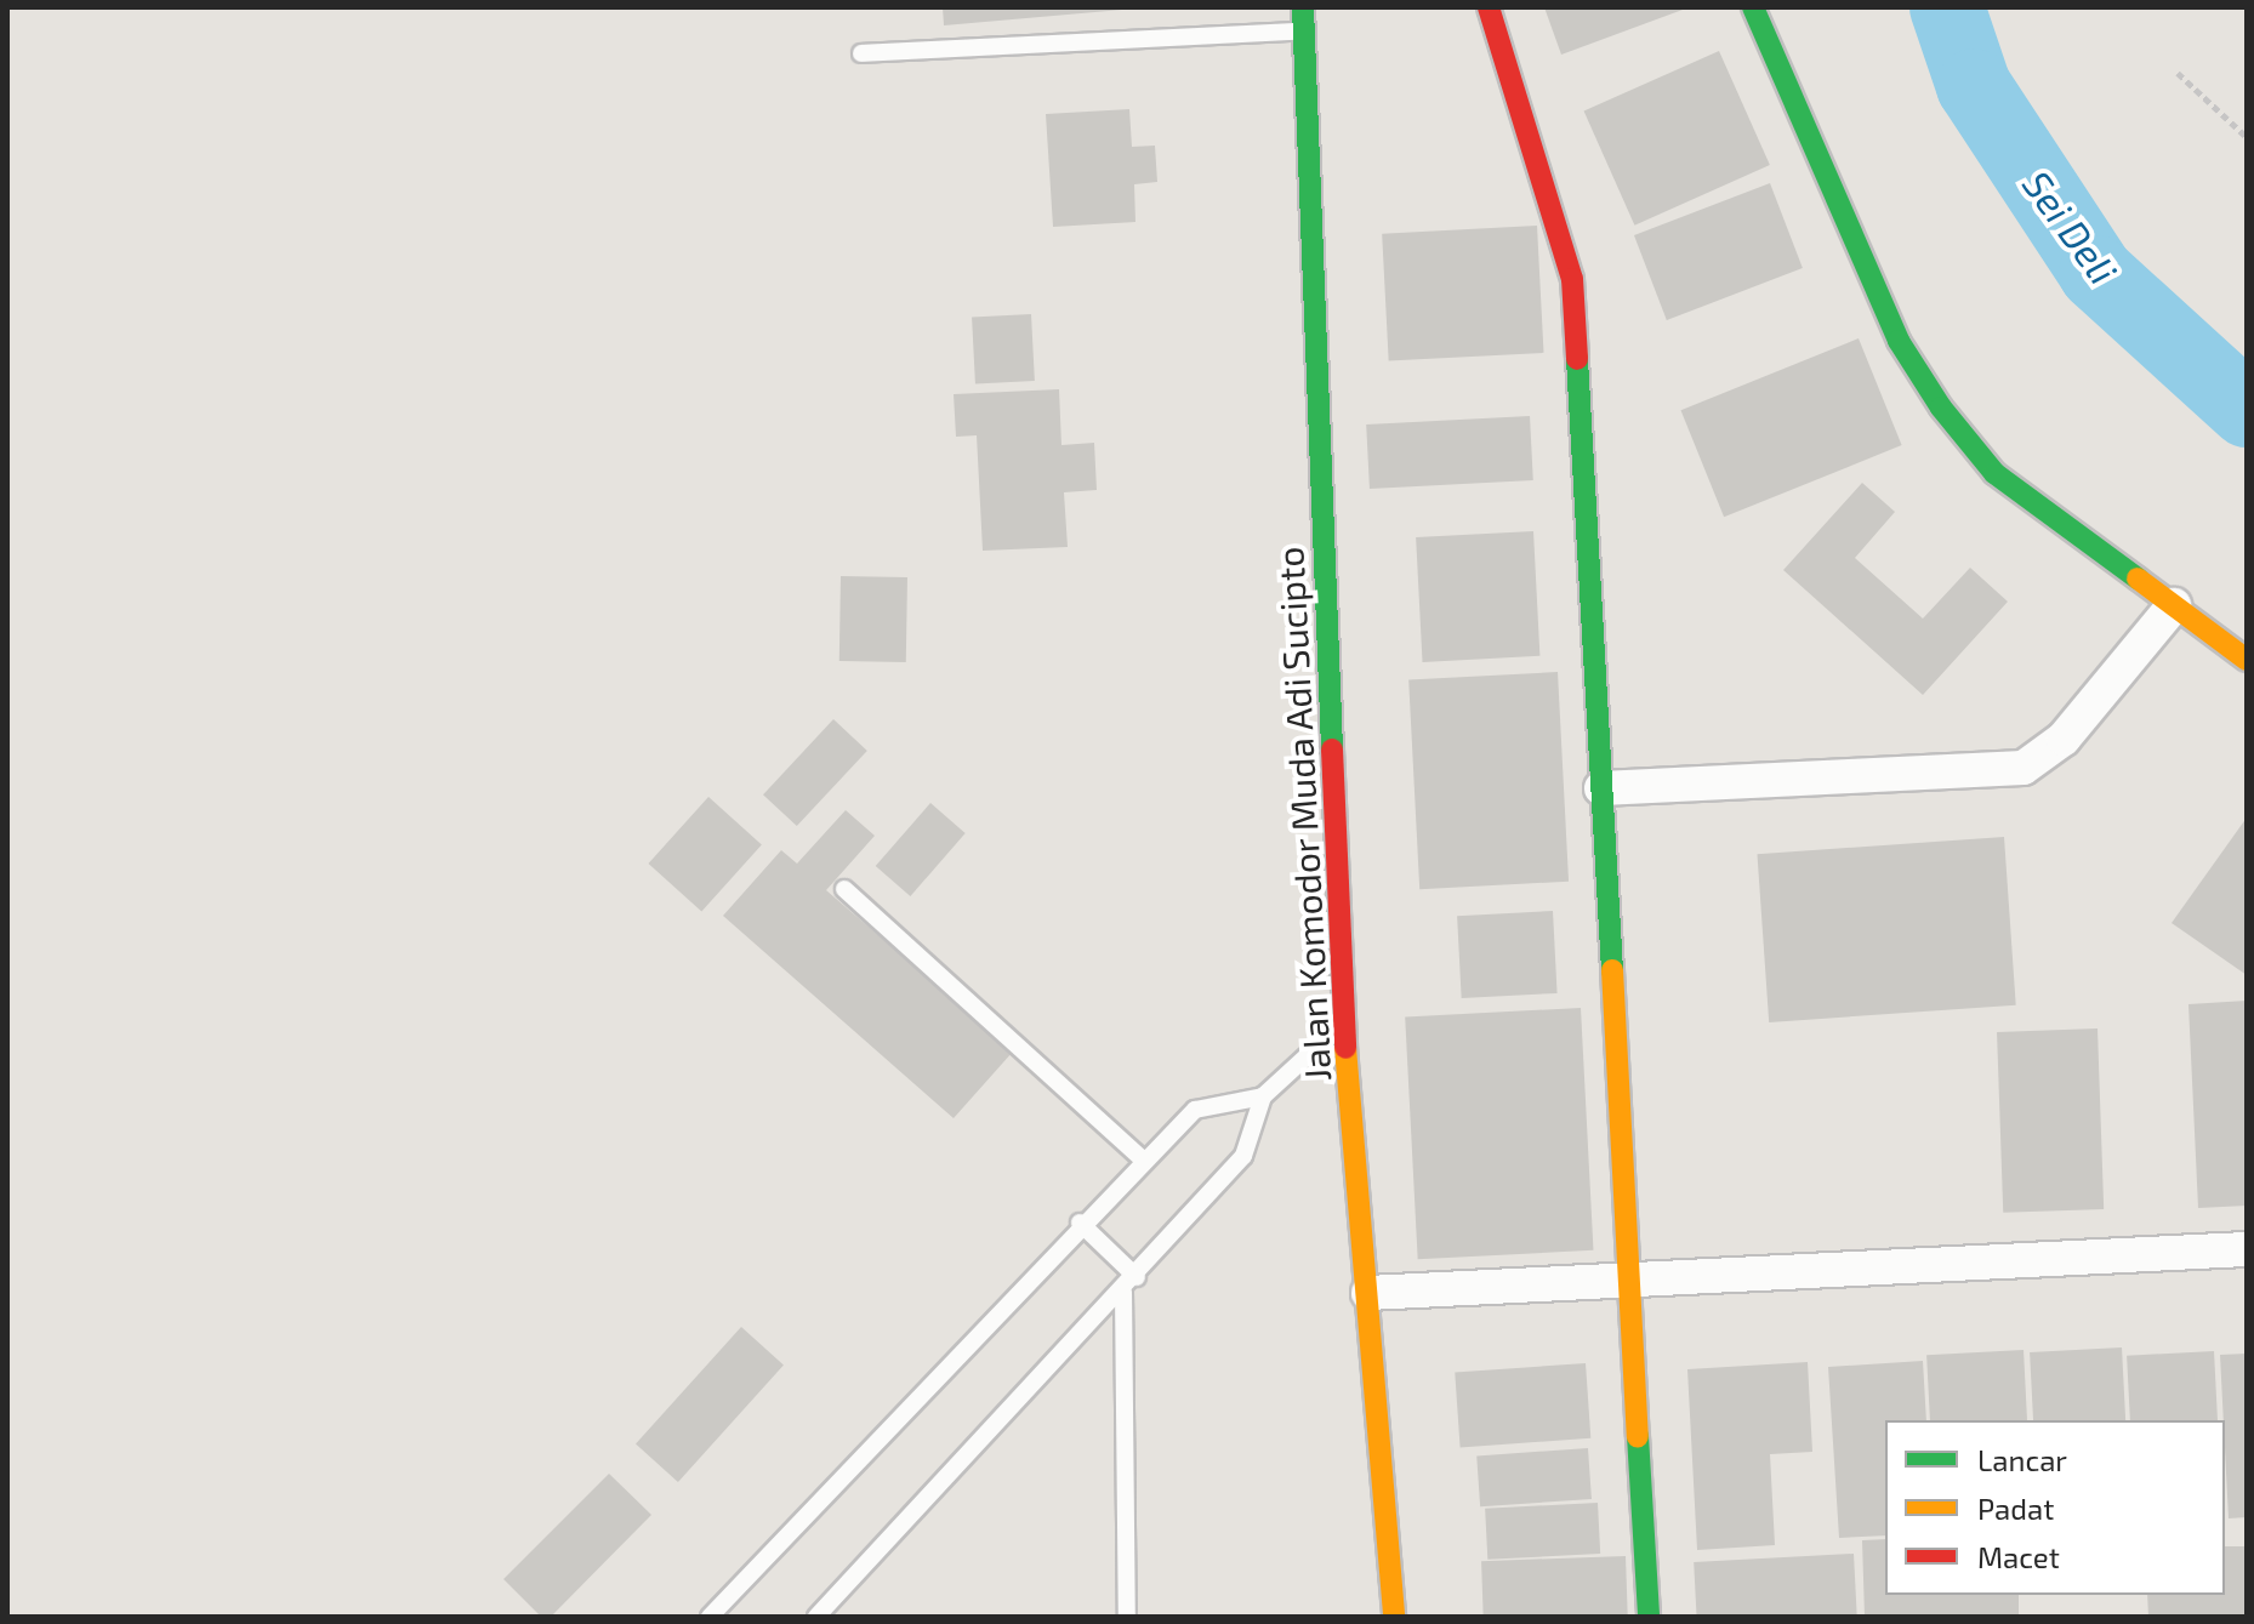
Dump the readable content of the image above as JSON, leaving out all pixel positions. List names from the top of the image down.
{
  "streets": {
    "street": ["Jalan Komodor Muda Adi Sucipto"]
  },
  "water": ["Sei Deli"],
  "legend": ["Lancar", "Padat", "Macet"]
}
